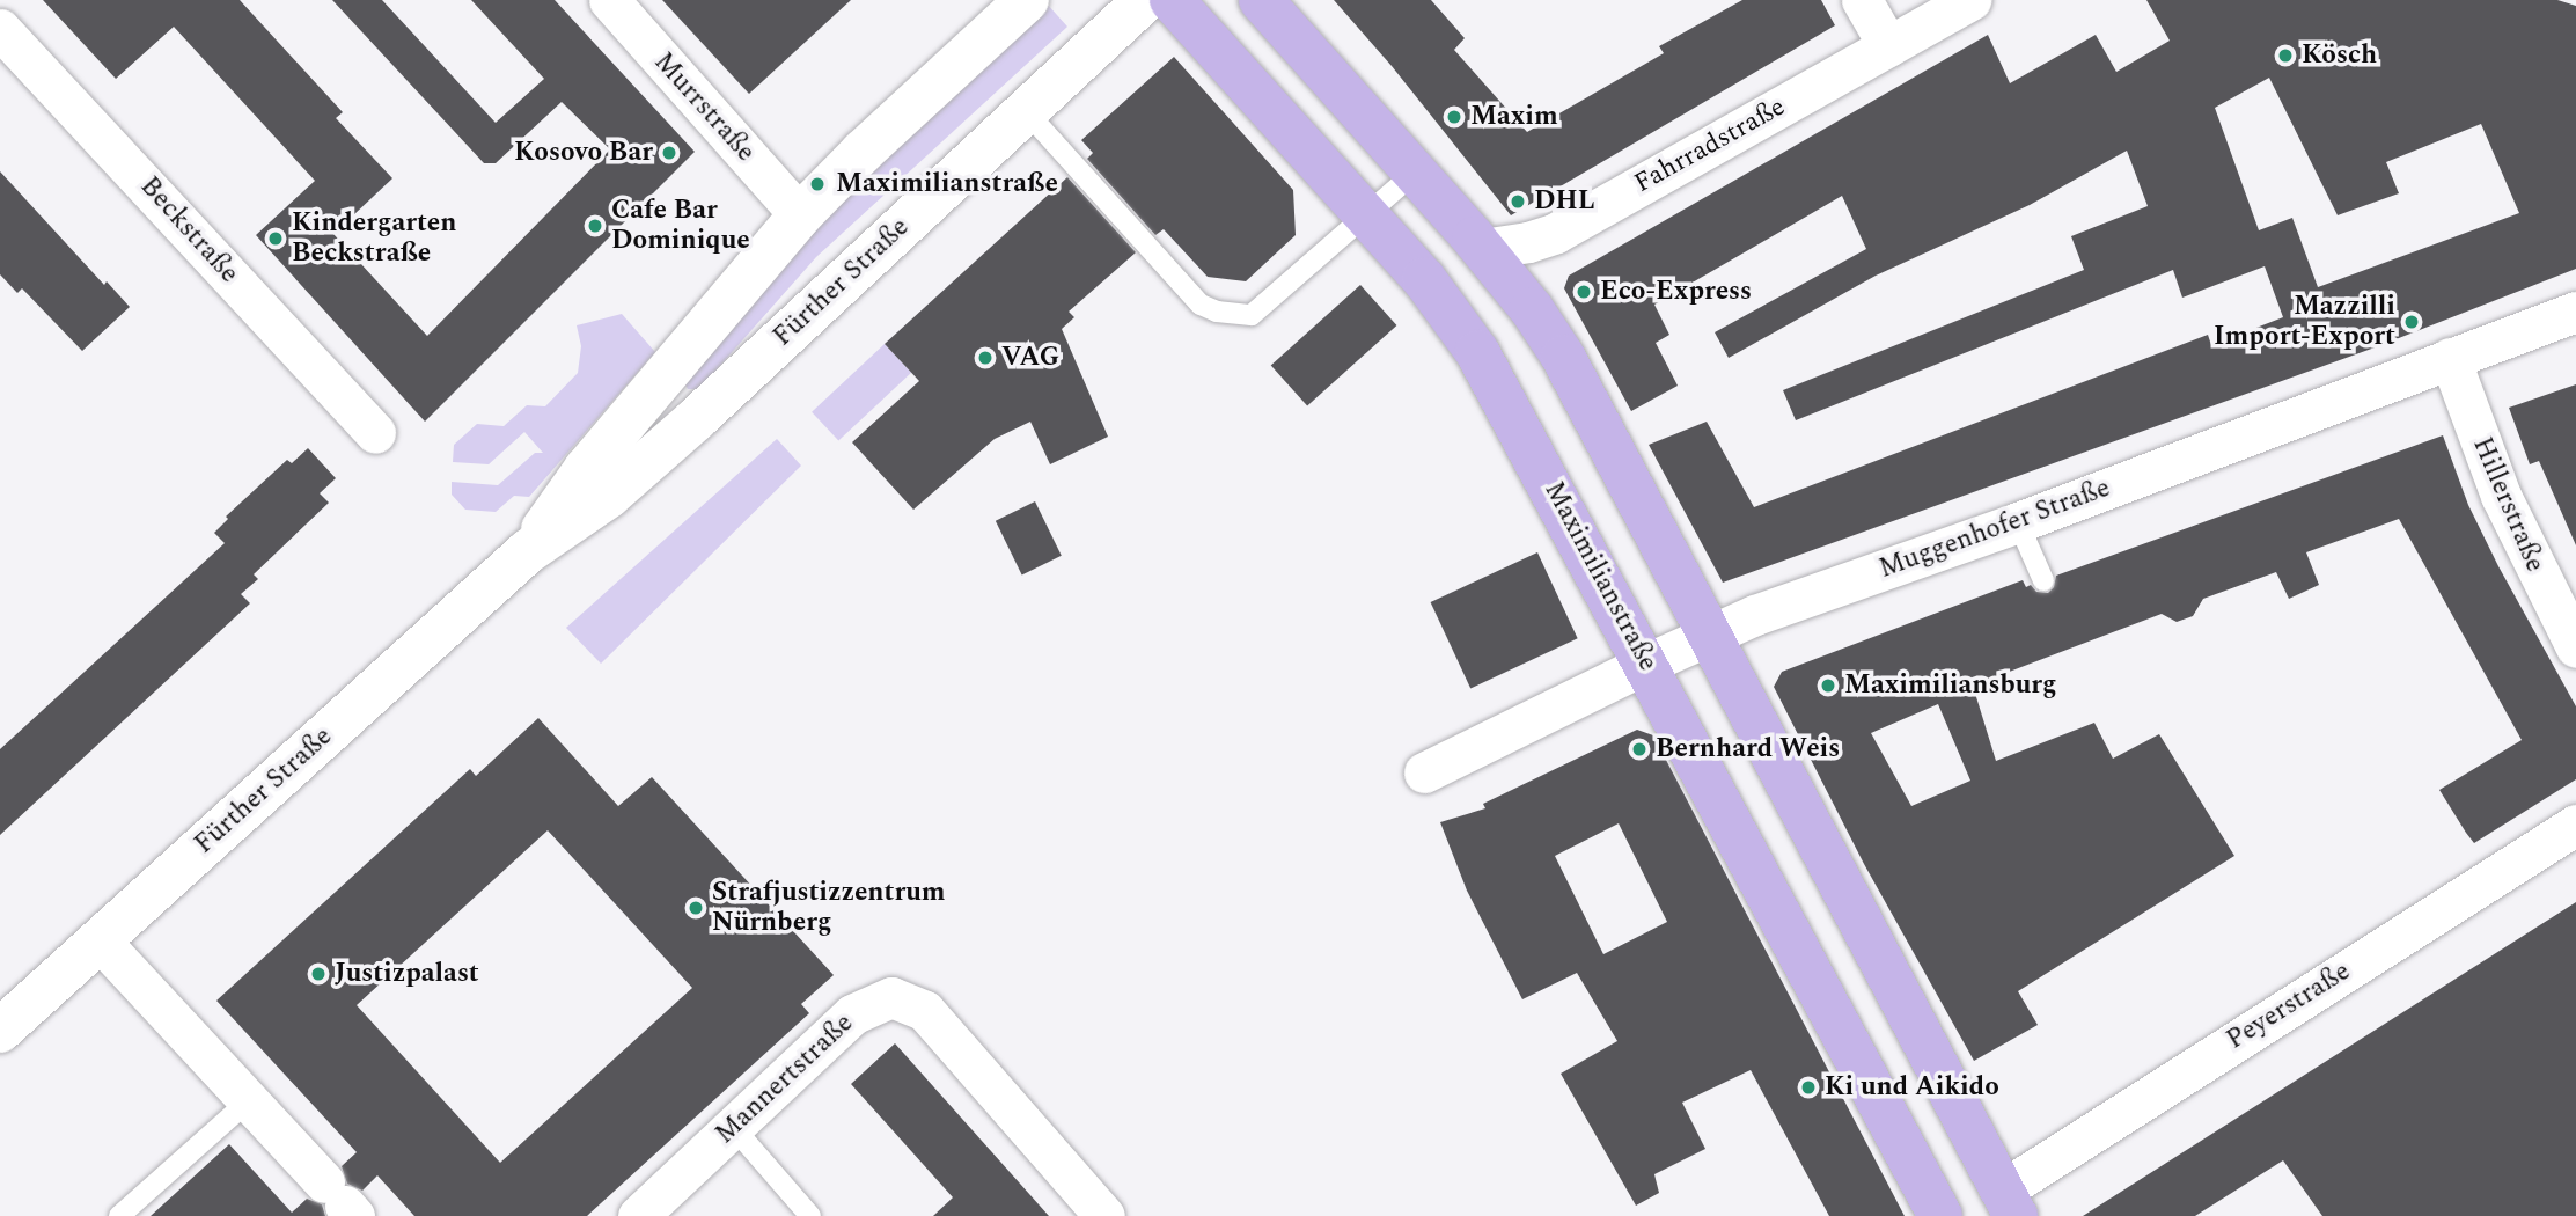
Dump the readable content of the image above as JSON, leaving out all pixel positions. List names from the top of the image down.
{
  "streets": {
    "main road": ["Fürther Straße", "Maximilianstraße"],
    "street": [
      "Murrstraße",
      "Fahrradstraße",
      "Beckstraße",
      "Hillerstraße",
      "Muggenhofer Straße",
      "Peyerstraße",
      "Mannertstraße"
    ]
  },
  "crossings": [
    ["Murrstraße", "Fürther Straße"],
    ["Hillerstraße", "Muggenhofer Straße"],
    ["Muggenhofer Straße", "Maximilianstraße"]
  ],
  "places": [
    "Kösch",
    "Maxim",
    "Kosovo Bar",
    "Maximilianstraße",
    "DHL",
    "Cafe Bar Dominique",
    "Kindergarten Beckstraße",
    "Eco-Express",
    "Mazzilli Import-Export",
    "VAG",
    "Maximiliansburg",
    "Bernhard Weis",
    "Strafjustizzentrum Nürnberg",
    "Justizpalast",
    "Ki und Aikido"
  ]
}
